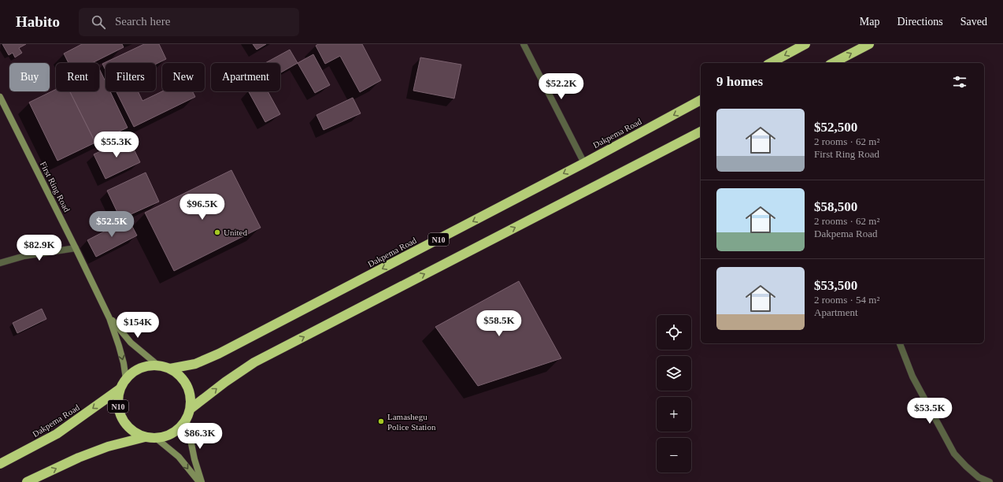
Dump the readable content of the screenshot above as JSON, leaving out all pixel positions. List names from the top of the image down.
{
  "streets": {
    "highway": ["Dakpema Road", "N10"],
    "street": ["First Ring Road"]
  },
  "crossings": [
    ["Dakpema Road", "First Ring Road"],
    ["Dakpema Road", "N10"],
    ["First Ring Road", "N10"]
  ],
  "places": ["United", "Lamashegu Police Station"],
  "page": {
    "header": "Habito",
    "search": "Search here",
    "nav": ["Map", "Directions", "Saved"],
    "chip": [
      "Buy",
      "Rent",
      "Filters",
      "New",
      "Apartment"
    ],
    "heading": "9 homes",
    "price": [
      "$52.2K",
      "$55.3K",
      "$96.5K",
      "$52.5K",
      "$82.9K",
      "$58.5K",
      "$154K",
      "$53.5K",
      "$86.3K"
    ],
    "list": [
      {
        "name": "$52,500",
        "note": "2 rooms · 62 m² · First Ring Road"
      },
      {
        "name": "$58,500",
        "note": "2 rooms · 62 m² · Dakpema Road"
      },
      {
        "name": "$53,500",
        "note": "2 rooms · 54 m² · Apartment"
      }
    ],
    "map_buttons": ["+", "−"]
  }
}
